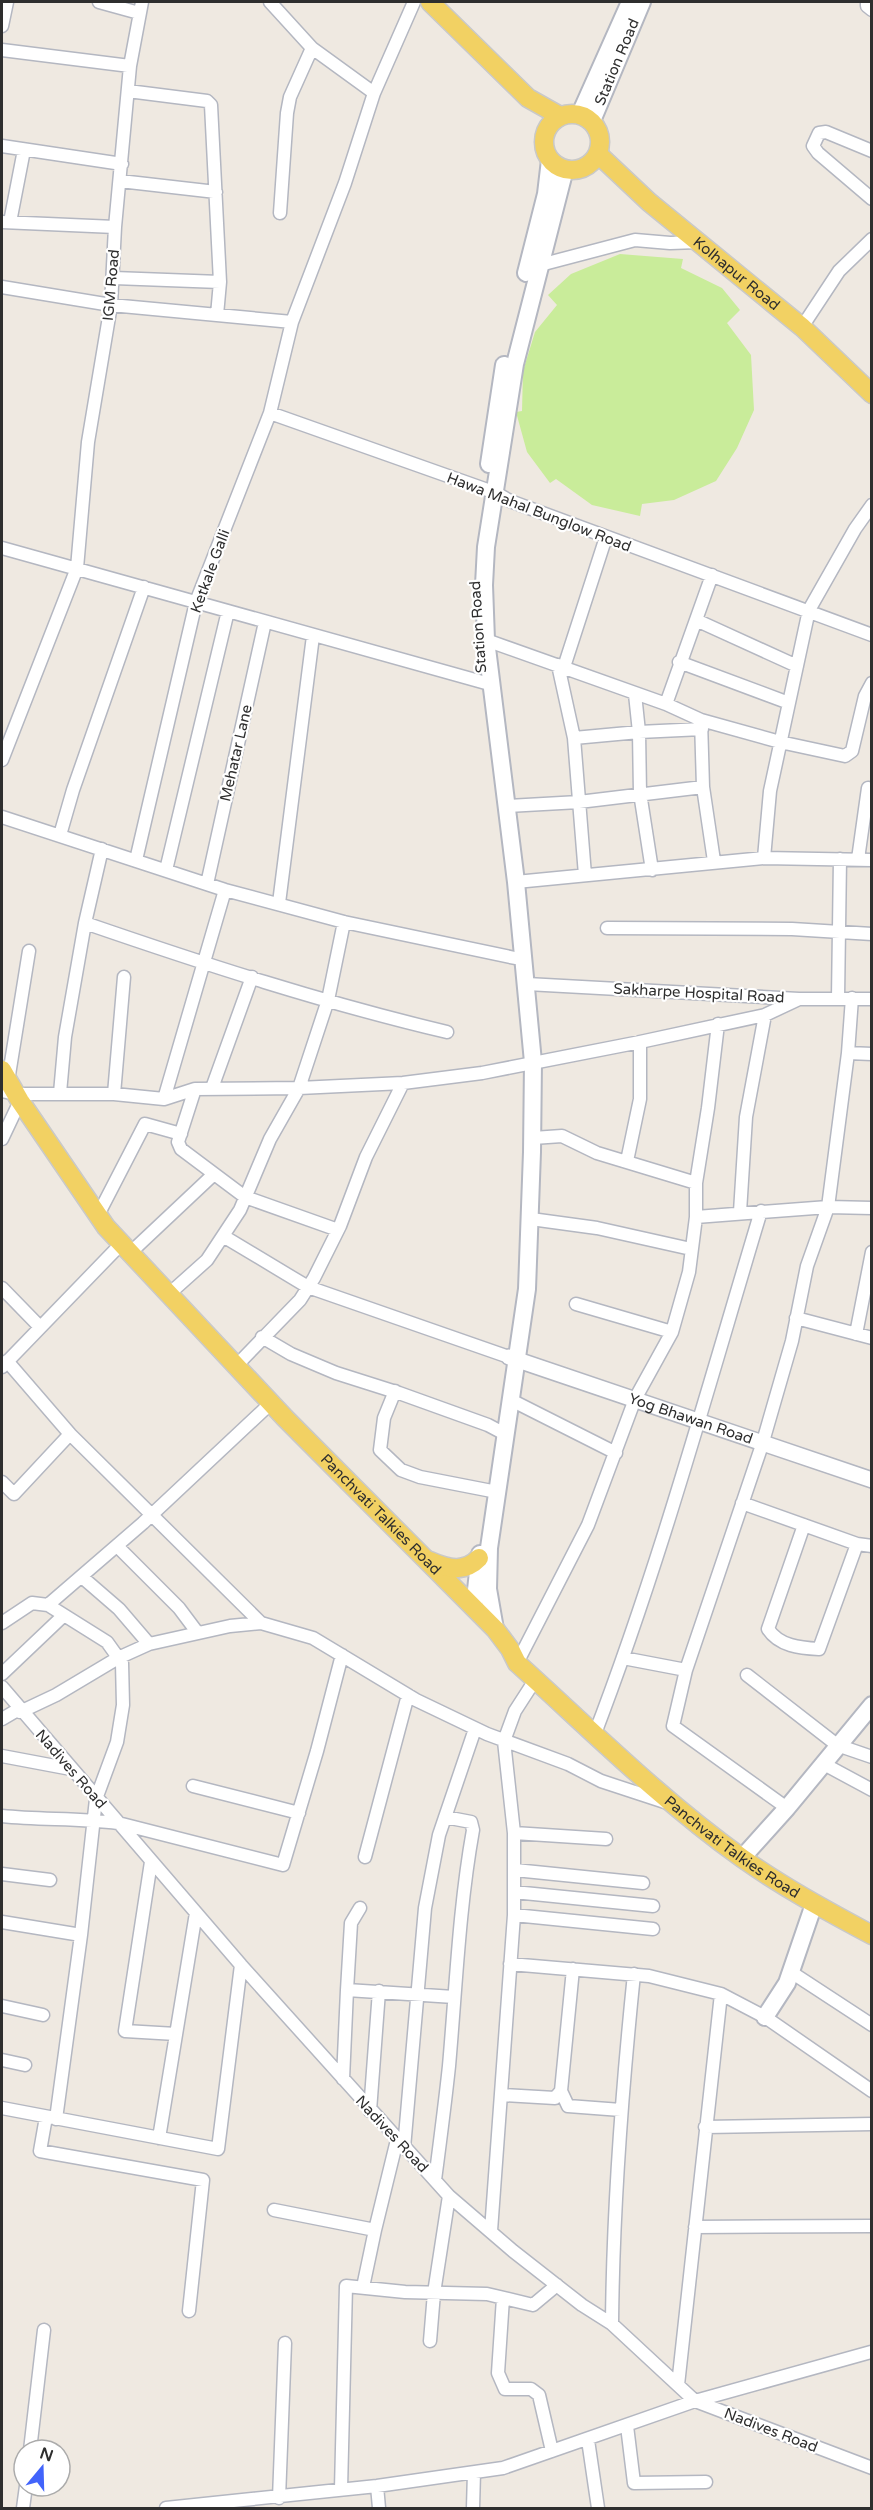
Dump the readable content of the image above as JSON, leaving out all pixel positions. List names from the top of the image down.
{
  "streets": {
    "main road": ["Station Road", "Kolhapur Road", "Panchvati Talkies Road"],
    "street": [
      "IGM Road",
      "Hawa Mahal Bunglow Road",
      "Ketkale Galli",
      "Mehatar Lane",
      "Sakharpe Hospital Road",
      "Yog Bhawan Road",
      "Nadives Road"
    ]
  },
  "crossings": [
    ["Station Road", "Kolhapur Road"],
    ["Station Road", "Hawa Mahal Bunglow Road"],
    ["Station Road", "Sakharpe Hospital Road"],
    ["Hawa Mahal Bunglow Road", "Ketkale Galli"]
  ],
  "north": "top"
}
